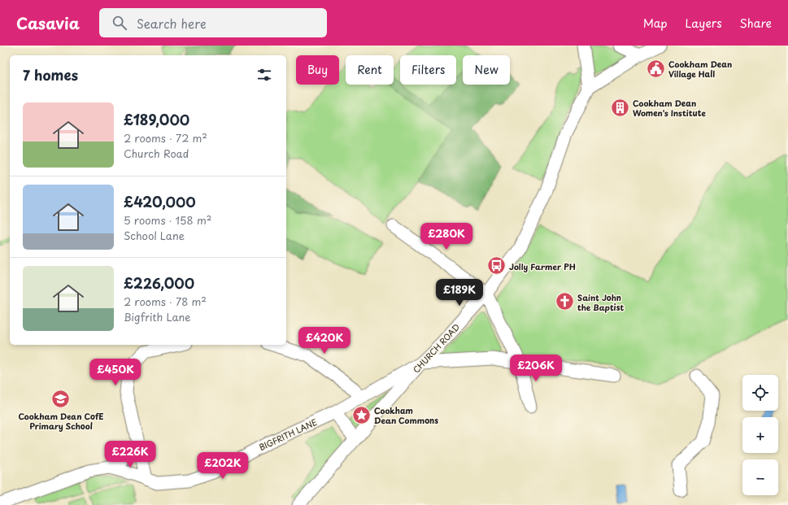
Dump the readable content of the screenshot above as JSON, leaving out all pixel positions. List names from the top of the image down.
{
  "streets": {
    "street": ["CHURCH ROAD", "BIGFRITH LANE"]
  },
  "crossings": [
    ["CHURCH ROAD", "BIGFRITH LANE"]
  ],
  "places": {
    "public building": ["Cookham Dean Village Hall"],
    "building": ["Cookham Dean Women's Institute"],
    "bus stop": ["Jolly Farmer PH"],
    "church": ["Saint John the Baptist"],
    "school or university": ["Cookham Dean CofE Primary School"],
    "place": ["Cookham Dean Commons"]
  },
  "page": {
    "header": "Casavia",
    "search": "Search here",
    "nav": ["Map", "Layers", "Share"],
    "chip": [
      "Buy",
      "Rent",
      "Filters",
      "New"
    ],
    "heading": "7 homes",
    "list": [
      {
        "name": "£189,000",
        "note": "2 rooms · 72 m² · Church Road"
      },
      {
        "name": "£420,000",
        "note": "5 rooms · 158 m² · School Lane"
      },
      {
        "name": "£226,000",
        "note": "2 rooms · 78 m² · Bigfrith Lane"
      }
    ],
    "price": [
      "£280K",
      "£189K",
      "£420K",
      "£206K",
      "£450K",
      "£226K",
      "£202K"
    ],
    "map_buttons": ["+", "−"]
  }
}
